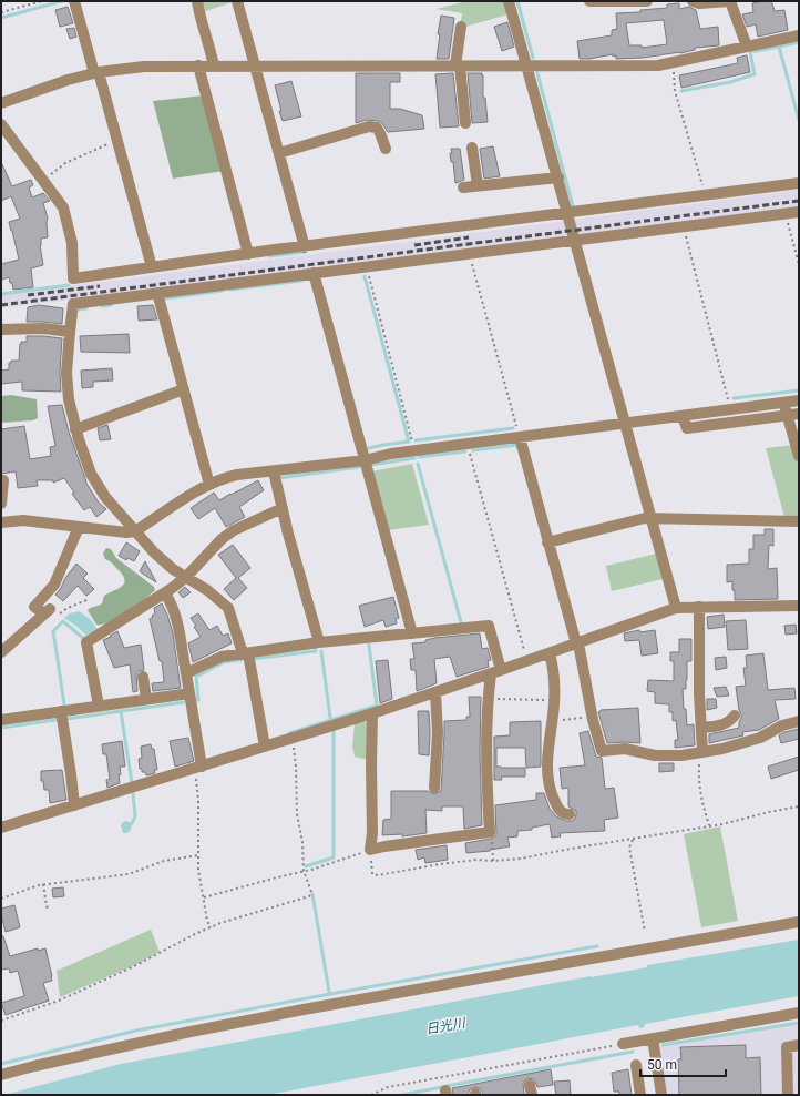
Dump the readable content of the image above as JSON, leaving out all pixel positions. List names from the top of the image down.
{
  "water": ["日光川"],
  "scale_bar": "50 m"
}
